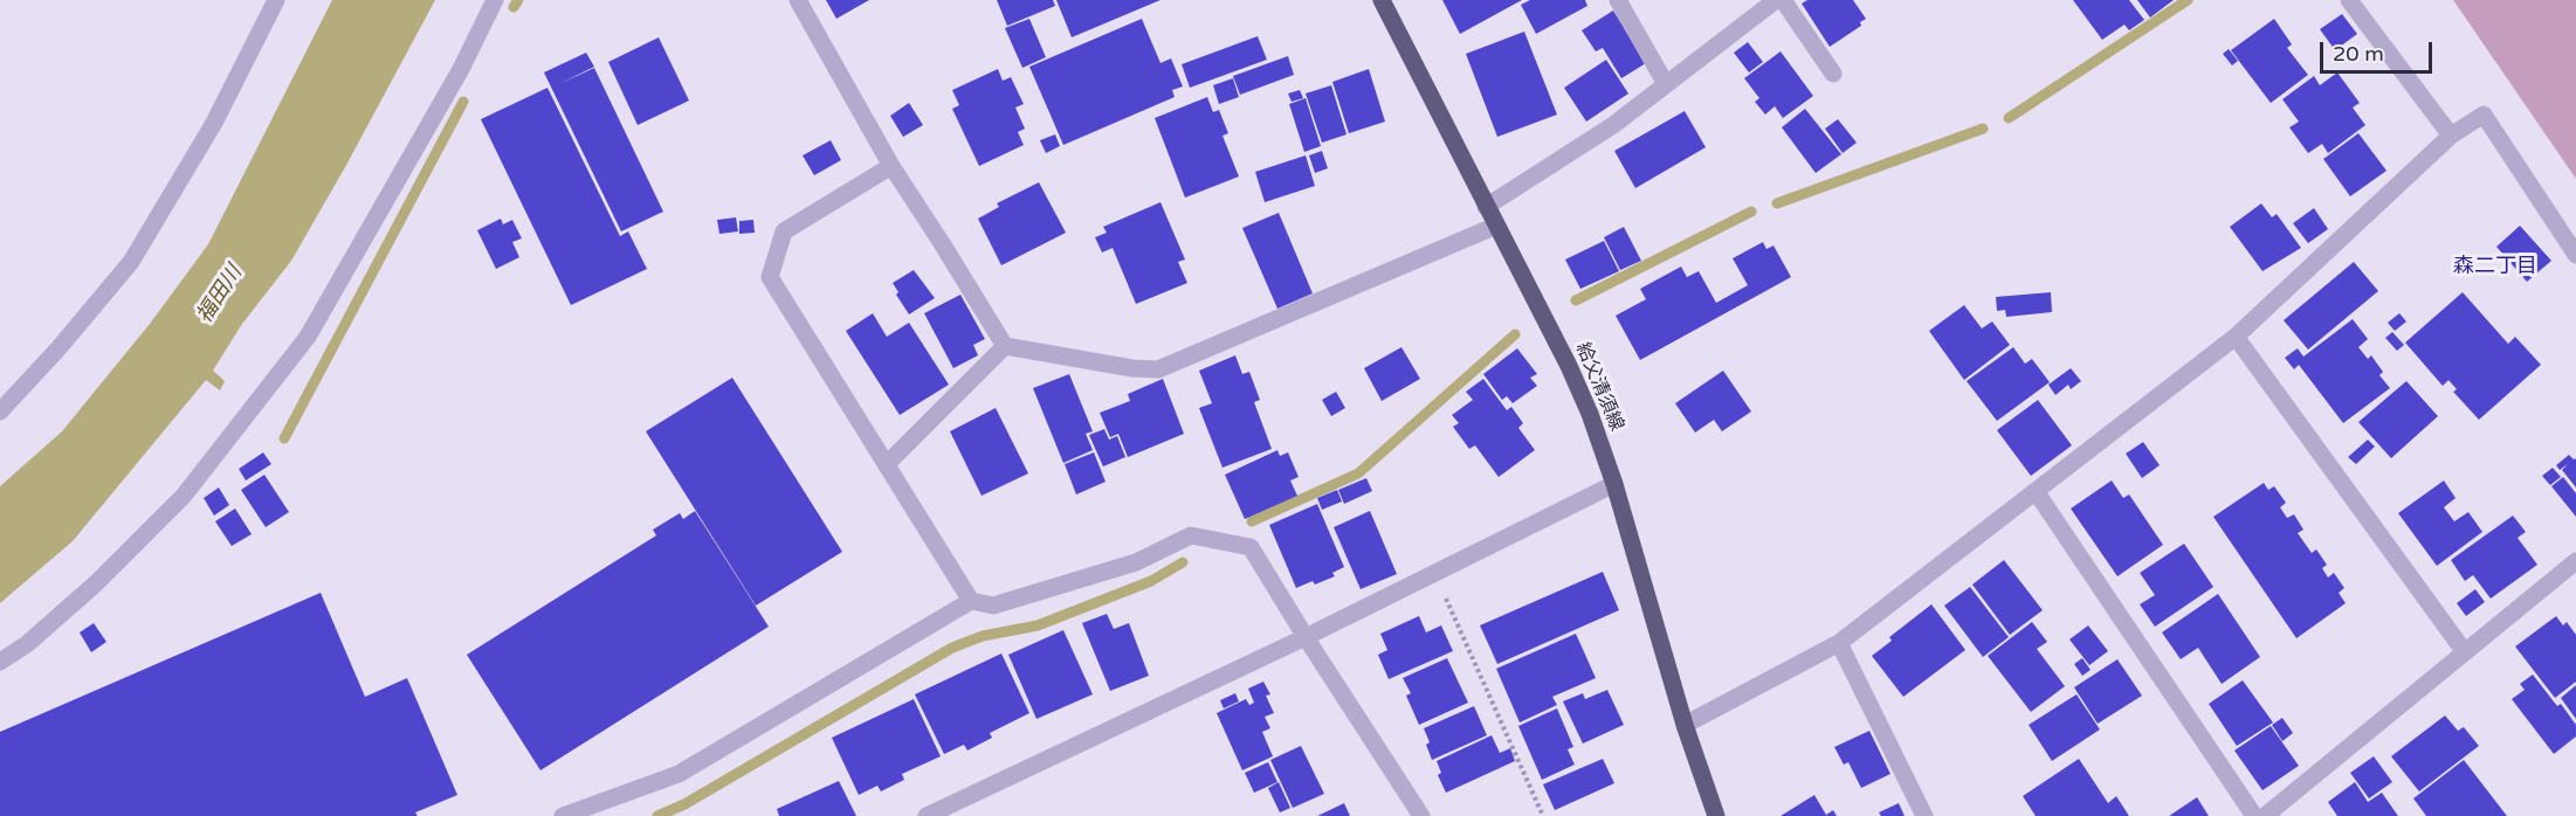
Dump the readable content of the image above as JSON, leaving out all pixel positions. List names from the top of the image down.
{
  "streets": {
    "main road": ["給父清須線"]
  },
  "districts": ["森二丁目"],
  "water": ["福田川"],
  "scale_bar": "20 m"
}
